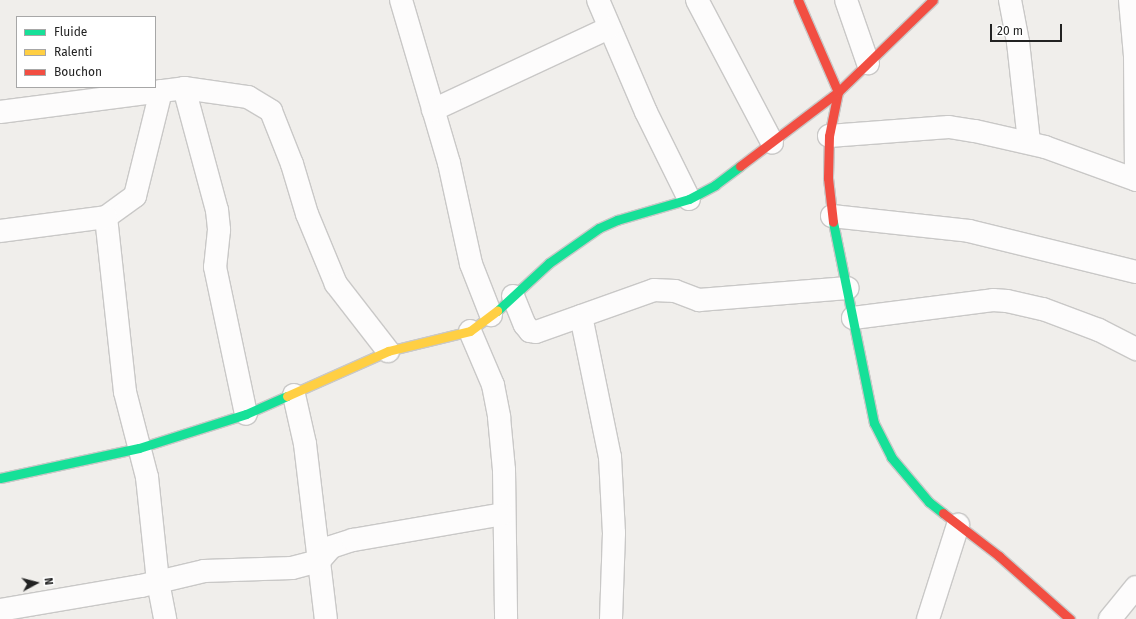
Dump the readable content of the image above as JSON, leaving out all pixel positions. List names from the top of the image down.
{
  "legend": ["Fluide", "Ralenti", "Bouchon"],
  "scale_bar": "20 m",
  "north": "right"
}
